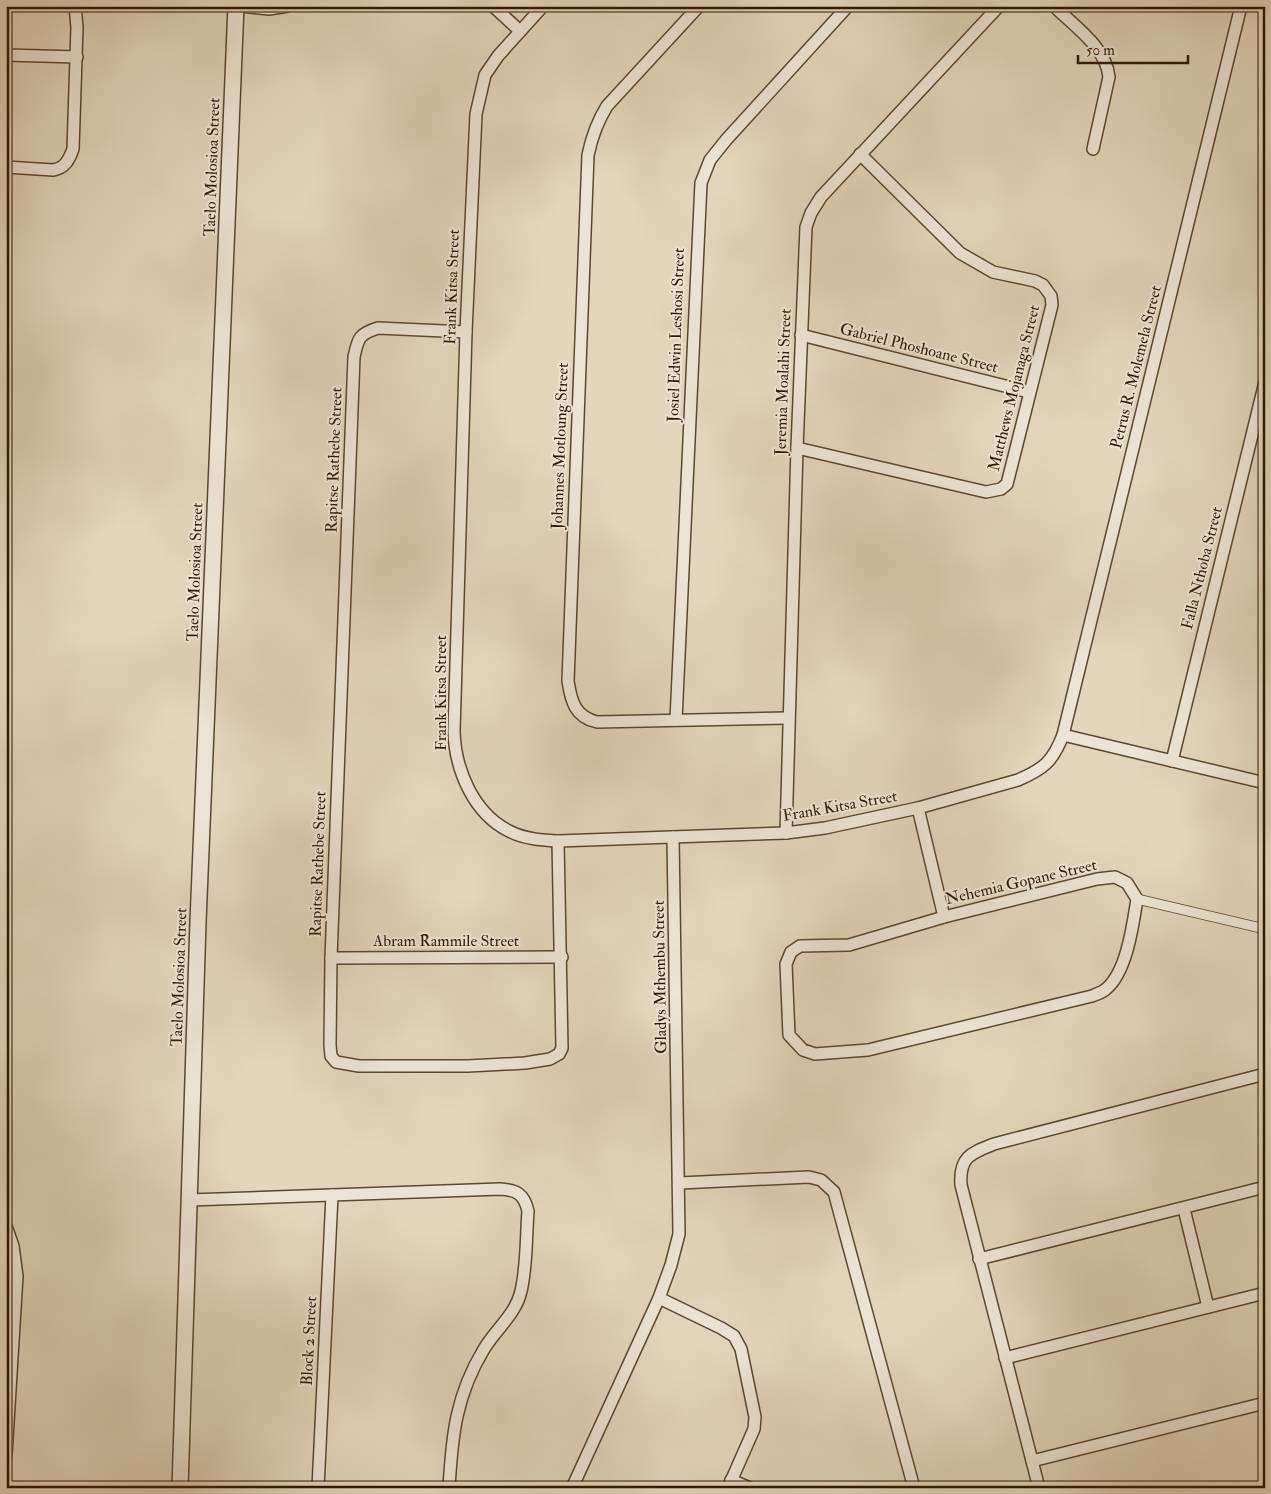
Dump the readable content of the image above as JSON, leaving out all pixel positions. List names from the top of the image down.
{
  "streets": {
    "street": [
      "Taelo Molosioa Street",
      "Frank Kitsa Street",
      "Josiel Edwin Leshosi Street",
      "Gabriel Phoshoane Street",
      "Petrus R. Molemela Street",
      "Jeremia Moalahi Street",
      "Matthews Mojanaga Street",
      "Johannes Motloung Street",
      "Rapitse Rathebe Street",
      "Falla Nthoba Street",
      "Nehemia Gopane Street",
      "Abram Rammile Street",
      "Gladys Mthembu Street",
      "Block 2 Street"
    ]
  },
  "crossings": [
    ["Frank Kitsa Street", "Petrus R. Molemela Street"],
    ["Frank Kitsa Street", "Jeremia Moalahi Street"],
    ["Frank Kitsa Street", "Rapitse Rathebe Street"],
    ["Frank Kitsa Street", "Gladys Mthembu Street"],
    ["Josiel Edwin Leshosi Street", "Johannes Motloung Street"],
    ["Gabriel Phoshoane Street", "Jeremia Moalahi Street"],
    ["Gabriel Phoshoane Street", "Matthews Mojanaga Street"],
    ["Jeremia Moalahi Street", "Matthews Mojanaga Street"],
    ["Jeremia Moalahi Street", "Johannes Motloung Street"],
    ["Rapitse Rathebe Street", "Abram Rammile Street"]
  ],
  "scale_bar": "50 m"
}
